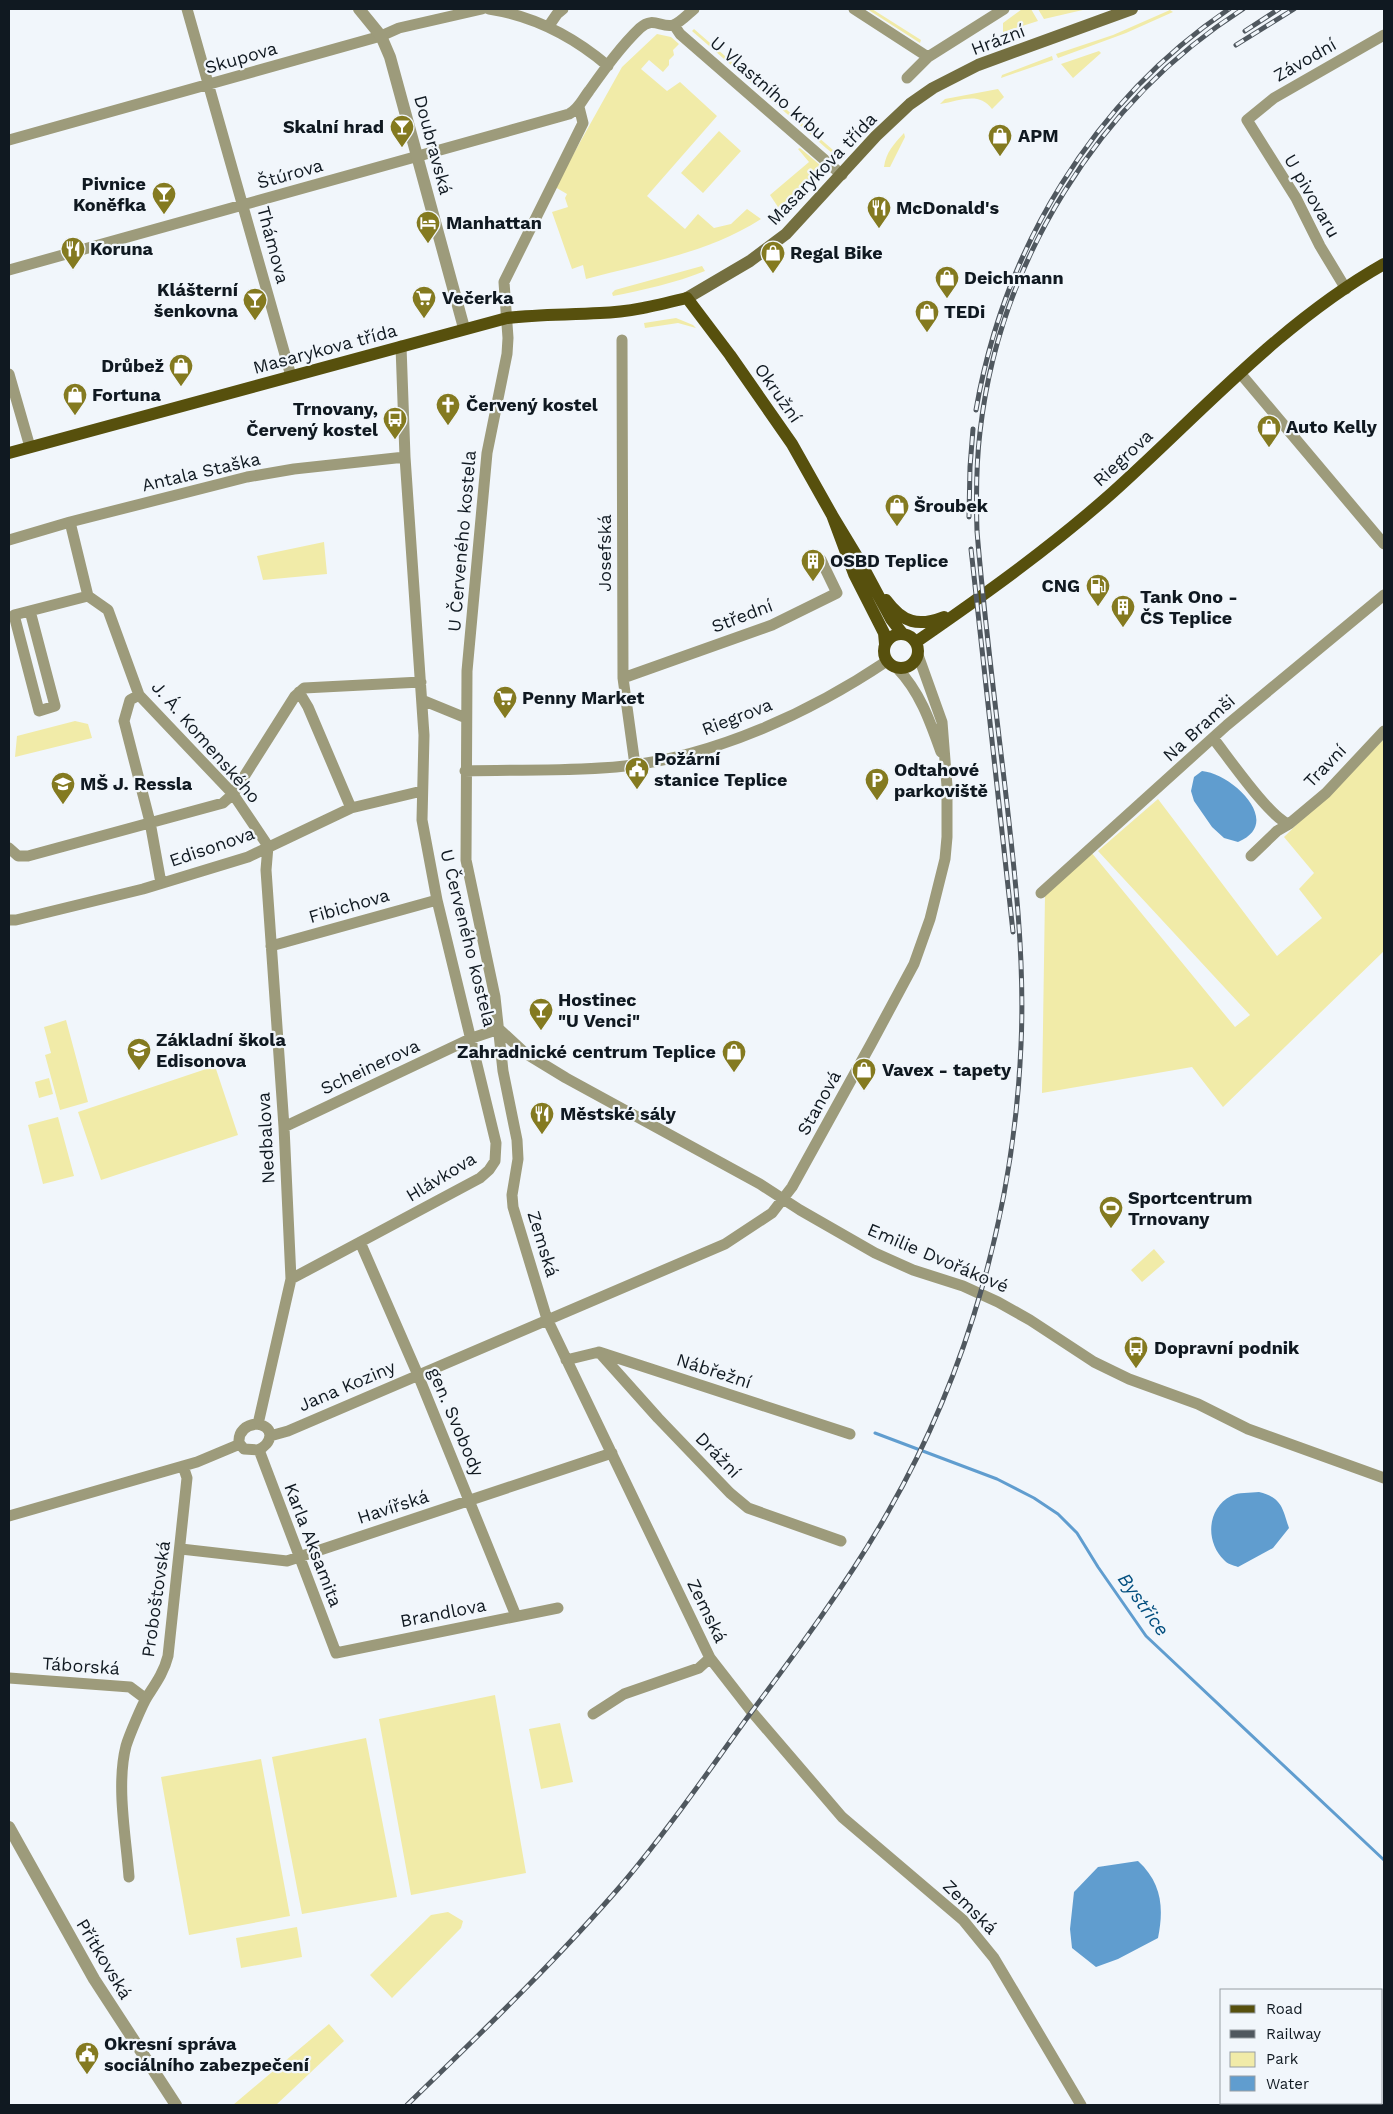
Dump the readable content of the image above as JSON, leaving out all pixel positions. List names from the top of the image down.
{
  "streets": {
    "main road": [
      "Hrázní",
      "Masarykova třída",
      "Okružní",
      "Riegrova"
    ],
    "street": [
      "Skupova",
      "Závodní",
      "U Vlastního krbu",
      "Doubravská",
      "Štúrova",
      "U pivovaru",
      "Thámova",
      "Antala Staška",
      "U Červeného kostela",
      "Josefská",
      "Střední",
      "Na Bramši",
      "J. Á. Komenského",
      "Travní",
      "Edisonova",
      "Fibichova",
      "Scheinerova",
      "Stanová",
      "Nedbalova",
      "Hlávkova",
      "Zemská",
      "Emilie Dvořákové",
      "Nábřežní",
      "Jana Koziny",
      "gen. Svobody",
      "Drážní",
      "Havířská",
      "Karla Aksamita",
      "Proboštovská",
      "Brandlova",
      "Táborská",
      "Přítkovská"
    ]
  },
  "crossings": [
    ["Hrázní", "Masarykova třída"],
    ["Skupova", "Doubravská"],
    ["Skupova", "Thámova"],
    ["Závodní", "U pivovaru"],
    ["U Vlastního krbu", "Masarykova třída"],
    ["Doubravská", "Masarykova třída"],
    ["Doubravská", "Štúrova"],
    ["Masarykova třída", "Thámova"],
    ["Masarykova třída", "Okružní"],
    ["Masarykova třída", "U Červeného kostela"],
    ["Štúrova", "Thámova"],
    ["Štúrova", "U Červeného kostela"],
    ["U pivovaru", "Riegrova"],
    ["Okružní", "Riegrova"],
    ["Okružní", "Stanová"],
    ["Riegrova", "U Červeného kostela"],
    ["Riegrova", "Josefská"],
    ["Riegrova", "Stanová"],
    ["Antala Staška", "U Červeného kostela"],
    ["U Červeného kostela", "Edisonova"],
    ["U Červeného kostela", "Fibichova"],
    ["U Červeného kostela", "Scheinerova"],
    ["U Červeného kostela", "Hlávkova"],
    ["U Červeného kostela", "Zemská"],
    ["U Červeného kostela", "Emilie Dvořákové"],
    ["Josefská", "Střední"],
    ["J. Á. Komenského", "Edisonova"],
    ["J. Á. Komenského", "Nedbalova"],
    ["Edisonova", "Nedbalova"],
    ["Fibichova", "Nedbalova"],
    ["Scheinerova", "Nedbalova"],
    ["Scheinerova", "Hlávkova"],
    ["Stanová", "Zemská"],
    ["Stanová", "Emilie Dvořákové"],
    ["Stanová", "Jana Koziny"],
    ["Nedbalova", "Hlávkova"],
    ["Nedbalova", "Jana Koziny"],
    ["Nedbalova", "Karla Aksamita"],
    ["Hlávkova", "gen. Svobody"],
    ["Zemská", "Emilie Dvořákové"],
    ["Zemská", "Jana Koziny"],
    ["Zemská", "Havířská"],
    ["Nábřežní", "Drážní"],
    ["Jana Koziny", "gen. Svobody"],
    ["Jana Koziny", "Karla Aksamita"],
    ["gen. Svobody", "Havířská"],
    ["gen. Svobody", "Brandlova"],
    ["Havířská", "Karla Aksamita"],
    ["Havířská", "Proboštovská"],
    ["Karla Aksamita", "Brandlova"],
    ["Proboštovská", "Táborská"]
  ],
  "water": ["Bystřice"],
  "places": {
    "bar": [
      "Skalní hrad",
      "Pivnice Koněfka",
      "Klášterní šenkovna",
      "Hostinec \"U Venci\""
    ],
    "shop": [
      "APM",
      "Regal Bike",
      "Deichmann",
      "TEDi",
      "Drůbež",
      "Fortuna",
      "Auto Kelly",
      "Šroubek",
      "Zahradnické centrum Teplice",
      "Vavex - tapety"
    ],
    "restaurant": ["McDonald's", "Koruna", "Městské sály"],
    "hotel": ["Manhattan"],
    "supermarket": ["Večerka", "Penny Market"],
    "church": ["Červený kostel"],
    "bus stop": ["Trnovany, Červený kostel", "Dopravní podnik"],
    "building": ["OSBD Teplice", "Tank Ono - ČS Teplice"],
    "fuel station": ["CNG"],
    "public building": ["Požární stanice Teplice", "Okresní správa sociálního zabezpečení"],
    "parking": ["Odtahové parkoviště"],
    "school or university": ["MŠ J. Ressla", "Základní škola Edisonova"],
    "sports": ["Sportcentrum Trnovany"]
  },
  "legend": [
    "Road",
    "Railway",
    "Park",
    "Water"
  ]
}
